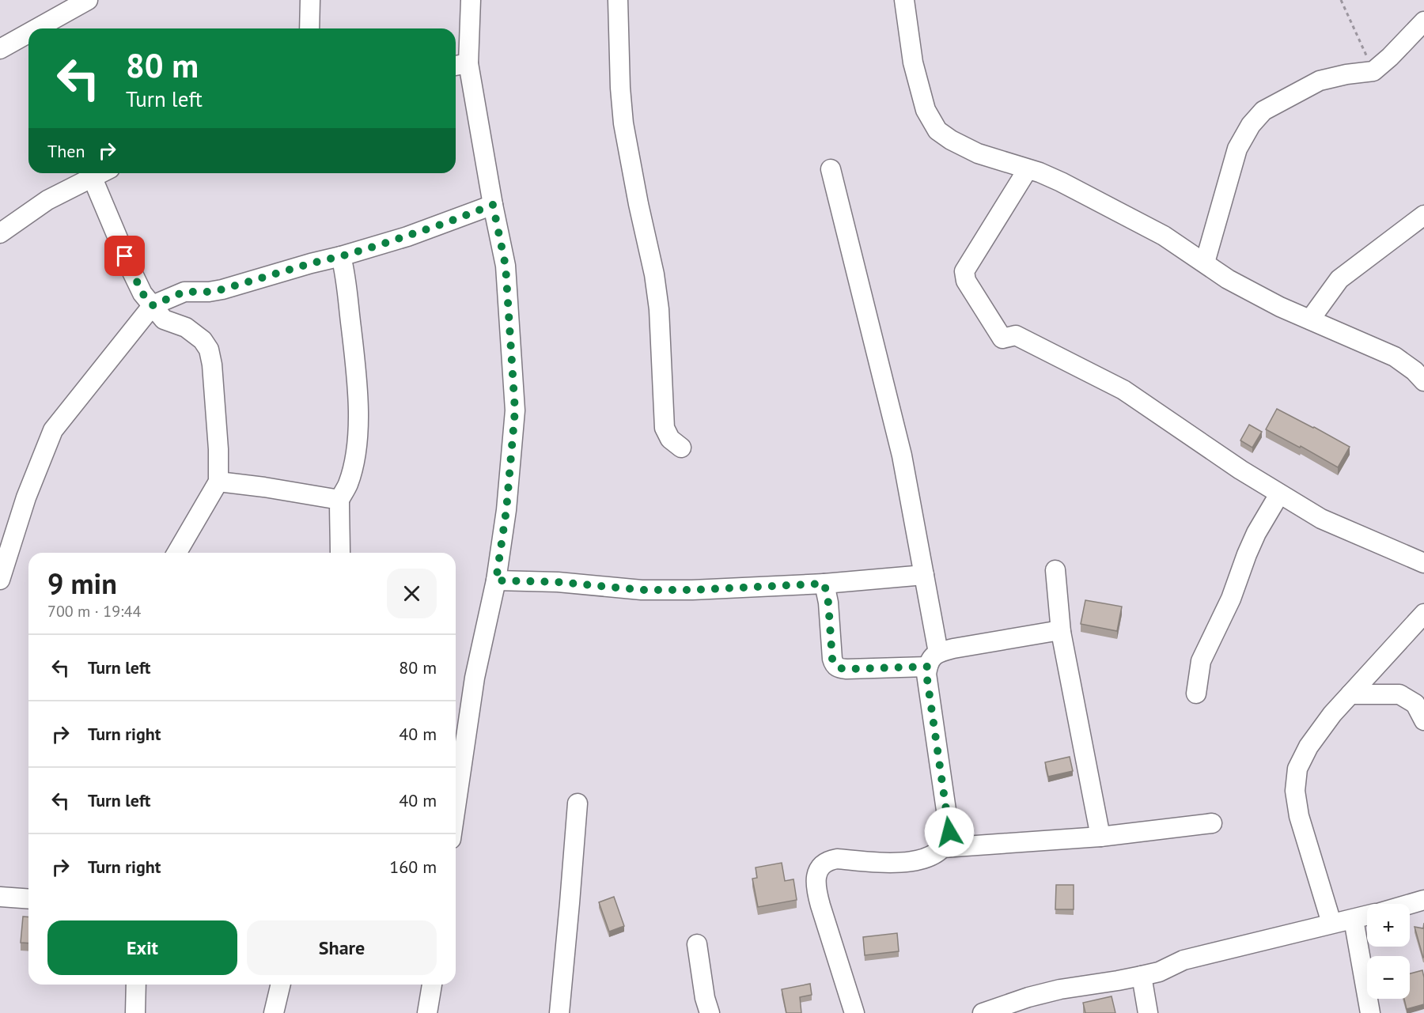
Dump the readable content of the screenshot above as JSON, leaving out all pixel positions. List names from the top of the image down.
{
  "page": {
    "turn": ["80 m", "Turn left"],
    "then": "Then",
    "heading": ["9 min", "700 m · 19:44"],
    "list": [
      {
        "name": "Turn left",
        "value": "80 m"
      },
      {
        "name": "Turn right",
        "value": "40 m"
      },
      {
        "name": "Turn left",
        "value": "40 m"
      },
      {
        "name": "Turn right",
        "value": "160 m"
      }
    ],
    "map_buttons": ["+", "−"],
    "buttons": ["Exit", "Share"]
  }
}
